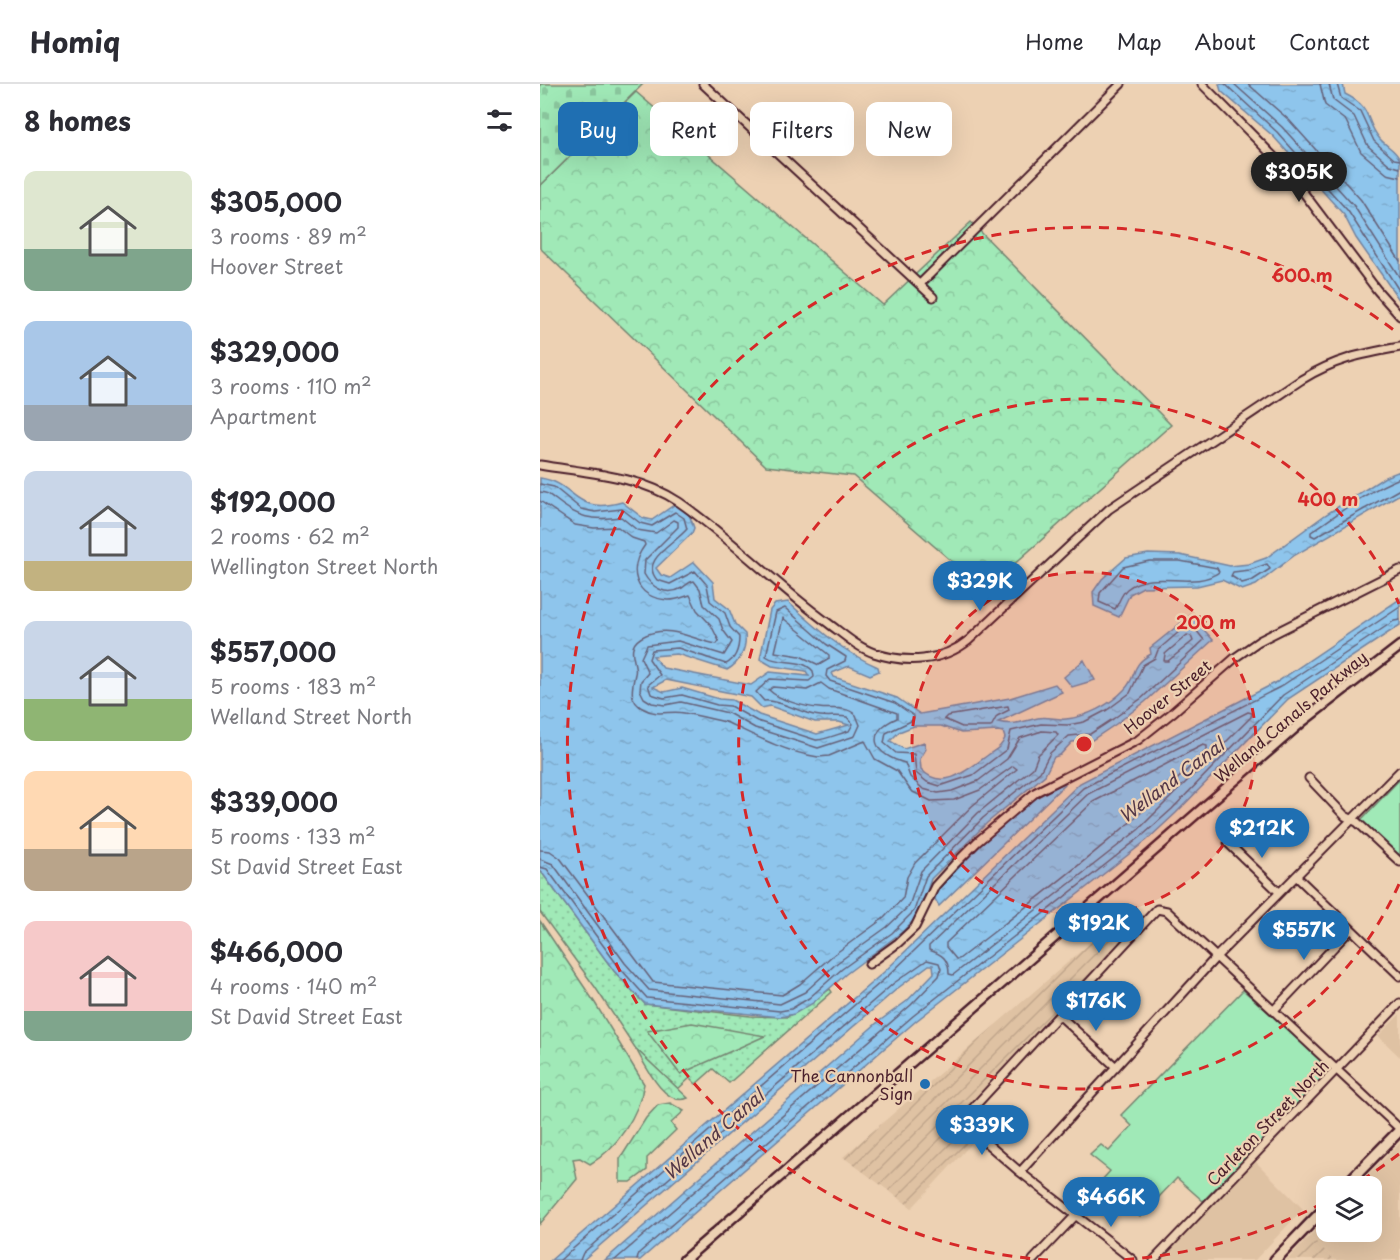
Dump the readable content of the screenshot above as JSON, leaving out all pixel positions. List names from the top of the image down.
{
  "streets": {
    "street": ["Hoover Street", "Welland Canals Parkway", "Carleton Street North"]
  },
  "water": ["Welland Canal"],
  "places": ["The Cannonball Sign"],
  "page": {
    "header": "Homiq",
    "nav": [
      "Home",
      "Map",
      "About",
      "Contact"
    ],
    "heading": "8 homes",
    "chip": [
      "Buy",
      "Rent",
      "Filters",
      "New"
    ],
    "price": [
      "$305K",
      "$329K",
      "$212K",
      "$192K",
      "$557K",
      "$176K",
      "$339K",
      "$466K"
    ],
    "list": [
      {
        "name": "$305,000",
        "note": "3 rooms · 89 m² · Hoover Street"
      },
      {
        "name": "$329,000",
        "note": "3 rooms · 110 m² · Apartment"
      },
      {
        "name": "$192,000",
        "note": "2 rooms · 62 m² · Wellington Street North"
      },
      {
        "name": "$557,000",
        "note": "5 rooms · 183 m² · Welland Street North"
      },
      {
        "name": "$339,000",
        "note": "5 rooms · 133 m² · St David Street East"
      },
      {
        "name": "$466,000",
        "note": "4 rooms · 140 m² · St David Street East"
      }
    ]
  },
  "rings": ["600 m", "400 m", "200 m"]
}
